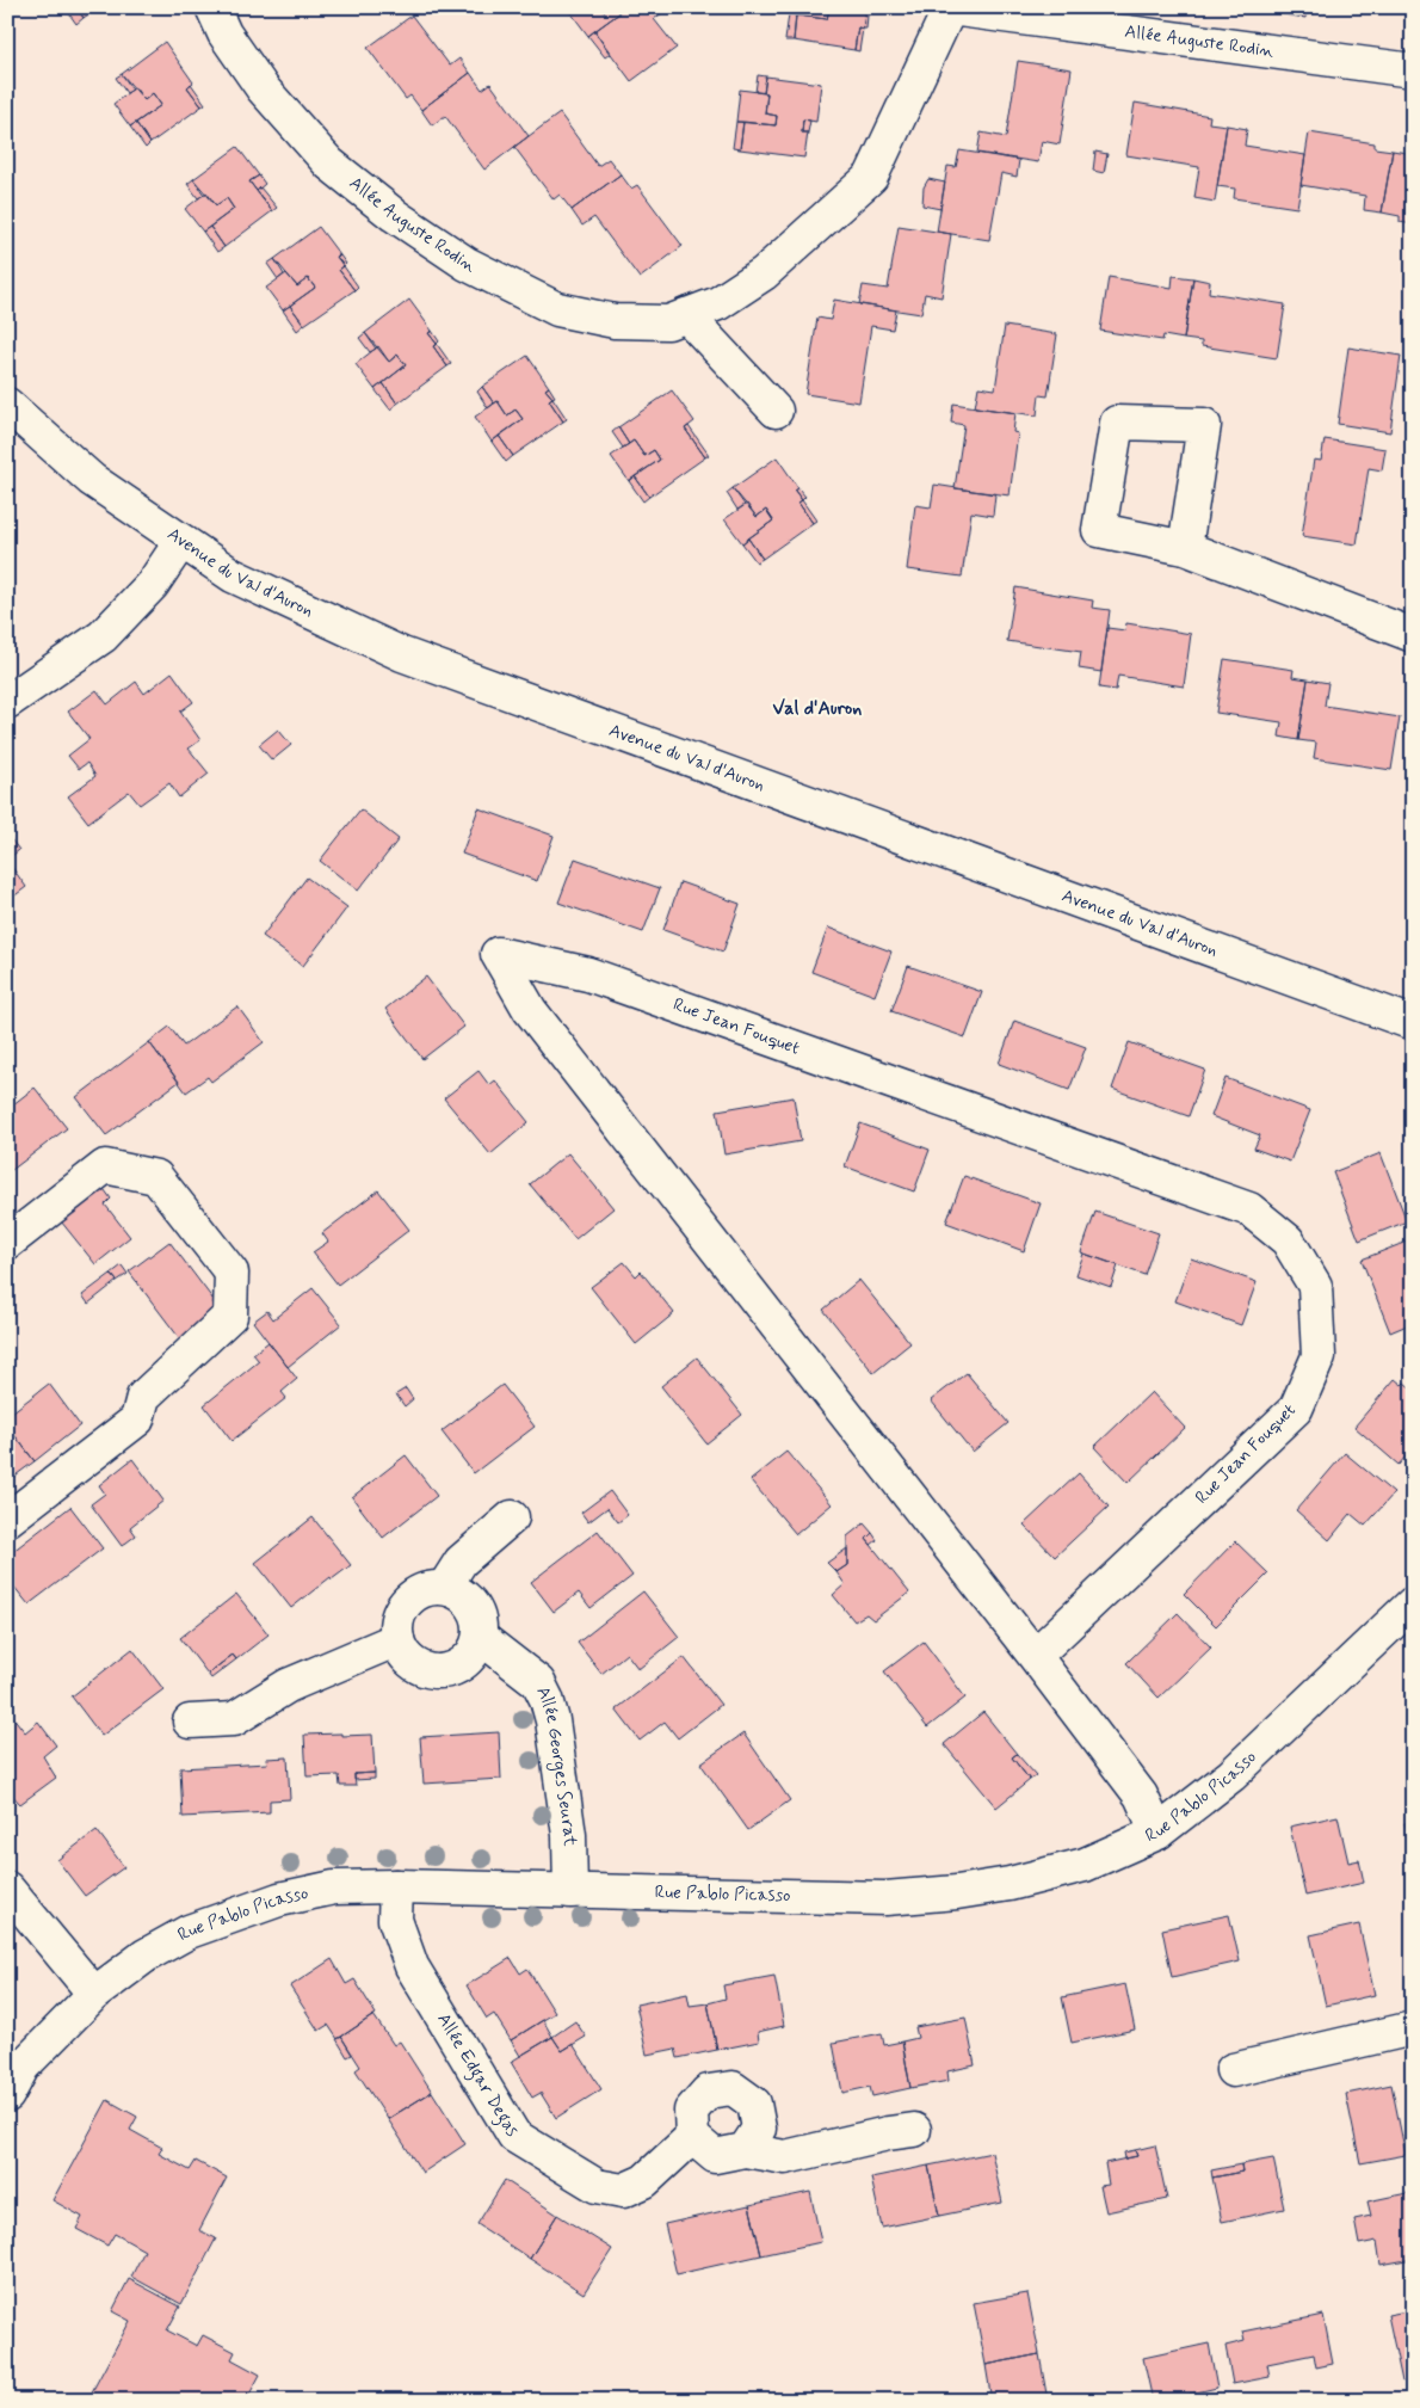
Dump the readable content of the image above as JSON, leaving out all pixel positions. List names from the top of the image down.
{
  "streets": {
    "street": [
      "Allée Auguste Rodin",
      "Avenue du Val d'Auron",
      "Rue Jean Fouquet",
      "Allée Georges Seurat",
      "Rue Pablo Picasso",
      "Allée Edgar Degas"
    ]
  },
  "crossings": [
    ["Rue Jean Fouquet", "Rue Pablo Picasso"],
    ["Allée Georges Seurat", "Rue Pablo Picasso"],
    ["Rue Pablo Picasso", "Allée Edgar Degas"]
  ],
  "districts": ["Val d'Auron"]
}
